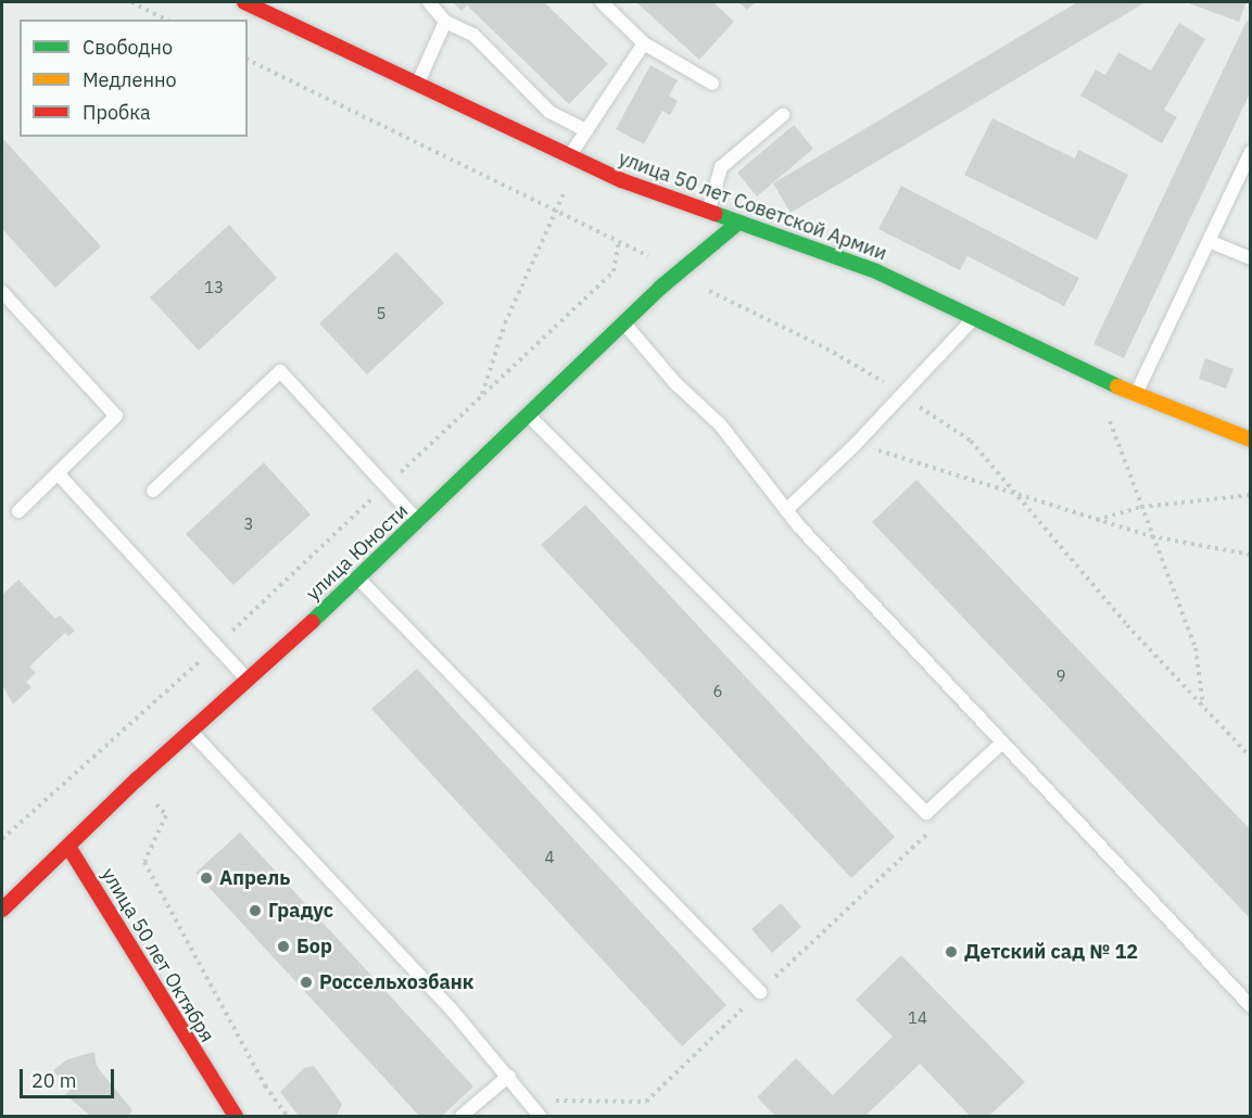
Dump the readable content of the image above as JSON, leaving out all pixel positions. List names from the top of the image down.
{
  "streets": {
    "street": ["улица 50 лет Советской Армии", "улица Юности", "улица 50 лет Октября"]
  },
  "crossings": [
    ["улица 50 лет Советской Армии", "улица Юности"],
    ["улица Юности", "улица 50 лет Октября"]
  ],
  "places": [
    "Апрель",
    "Градус",
    "Бор",
    "Детский сад № 12",
    "Россельхозбанк"
  ],
  "house_numbers": [
    "13",
    "5",
    "3",
    "9",
    "6",
    "4",
    "14"
  ],
  "legend": ["Свободно", "Медленно", "Пробка"],
  "scale_bar": "20 m"
}
